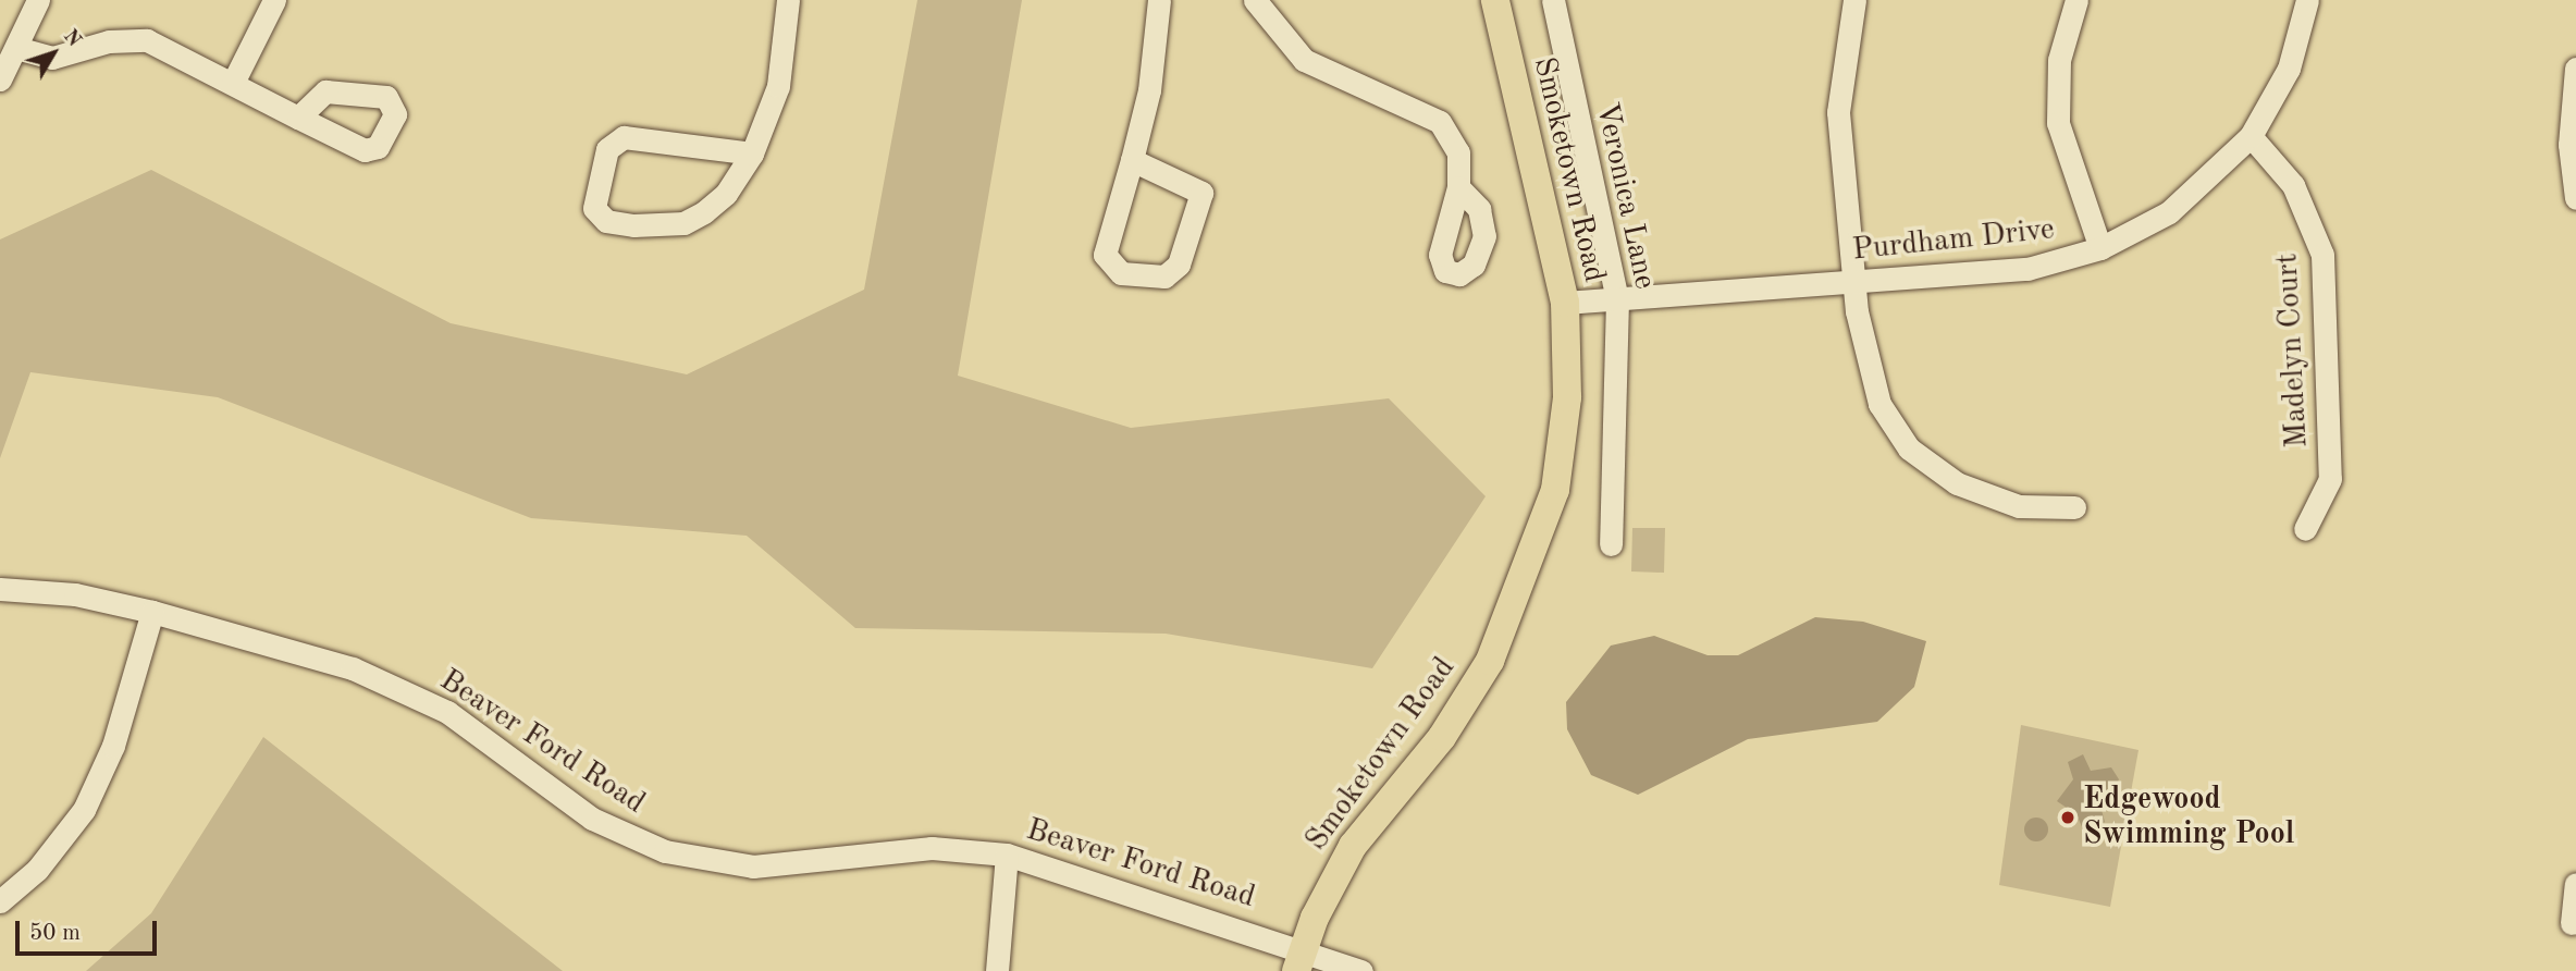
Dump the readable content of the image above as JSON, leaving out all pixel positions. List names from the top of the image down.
{
  "streets": {
    "main road": ["Smoketown Road"],
    "street": [
      "Veronica Lane",
      "Purdham Drive",
      "Madelyn Court",
      "Beaver Ford Road"
    ]
  },
  "crossings": [
    ["Smoketown Road", "Purdham Drive"],
    ["Smoketown Road", "Beaver Ford Road"],
    ["Veronica Lane", "Purdham Drive"],
    ["Purdham Drive", "Madelyn Court"]
  ],
  "places": ["Edgewood Swimming Pool"],
  "scale_bar": "50 m",
  "north": "top right"
}
